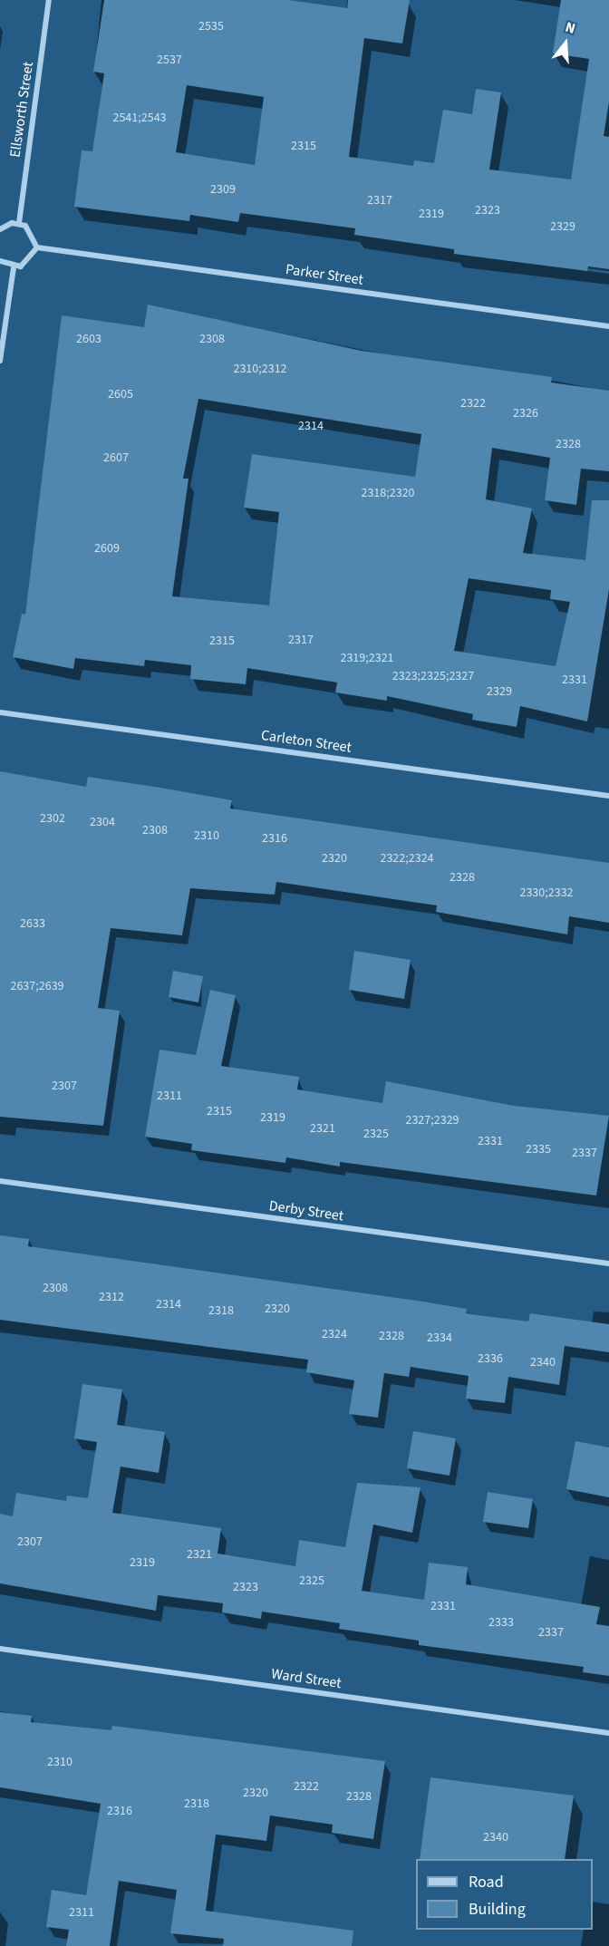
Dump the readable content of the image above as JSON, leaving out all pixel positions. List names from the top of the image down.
{
  "streets": {
    "street": [
      "Ellsworth Street",
      "Parker Street",
      "Carleton Street",
      "Derby Street",
      "Ward Street"
    ]
  },
  "house_numbers": [
    "2535",
    "2537",
    "2541;2543",
    "2315",
    "2309",
    "2317",
    "2323",
    "2319",
    "2329",
    "2603",
    "2308",
    "2310;2312",
    "2605",
    "2322",
    "2326",
    "2314",
    "2328",
    "2607",
    "2318;2320",
    "2609",
    "2317",
    "2315",
    "2319;2321",
    "2323;2325;2327",
    "2331",
    "2329",
    "2302",
    "2304",
    "2308",
    "2310",
    "2316",
    "2320",
    "2322;2324",
    "2328",
    "2330;2332",
    "2633",
    "2637;2639",
    "2307",
    "2311",
    "2315",
    "2319",
    "2327;2329",
    "2321",
    "2325",
    "2331",
    "2335",
    "2337",
    "2308",
    "2312",
    "2314",
    "2320",
    "2318",
    "2324",
    "2328",
    "2334",
    "2336",
    "2340",
    "2307",
    "2321",
    "2319",
    "2325",
    "2323",
    "2331",
    "2333",
    "2337",
    "2310",
    "2322",
    "2320",
    "2328",
    "2318",
    "2316",
    "2340",
    "2311"
  ],
  "legend": ["Road", "Building"],
  "north": "top"
}
